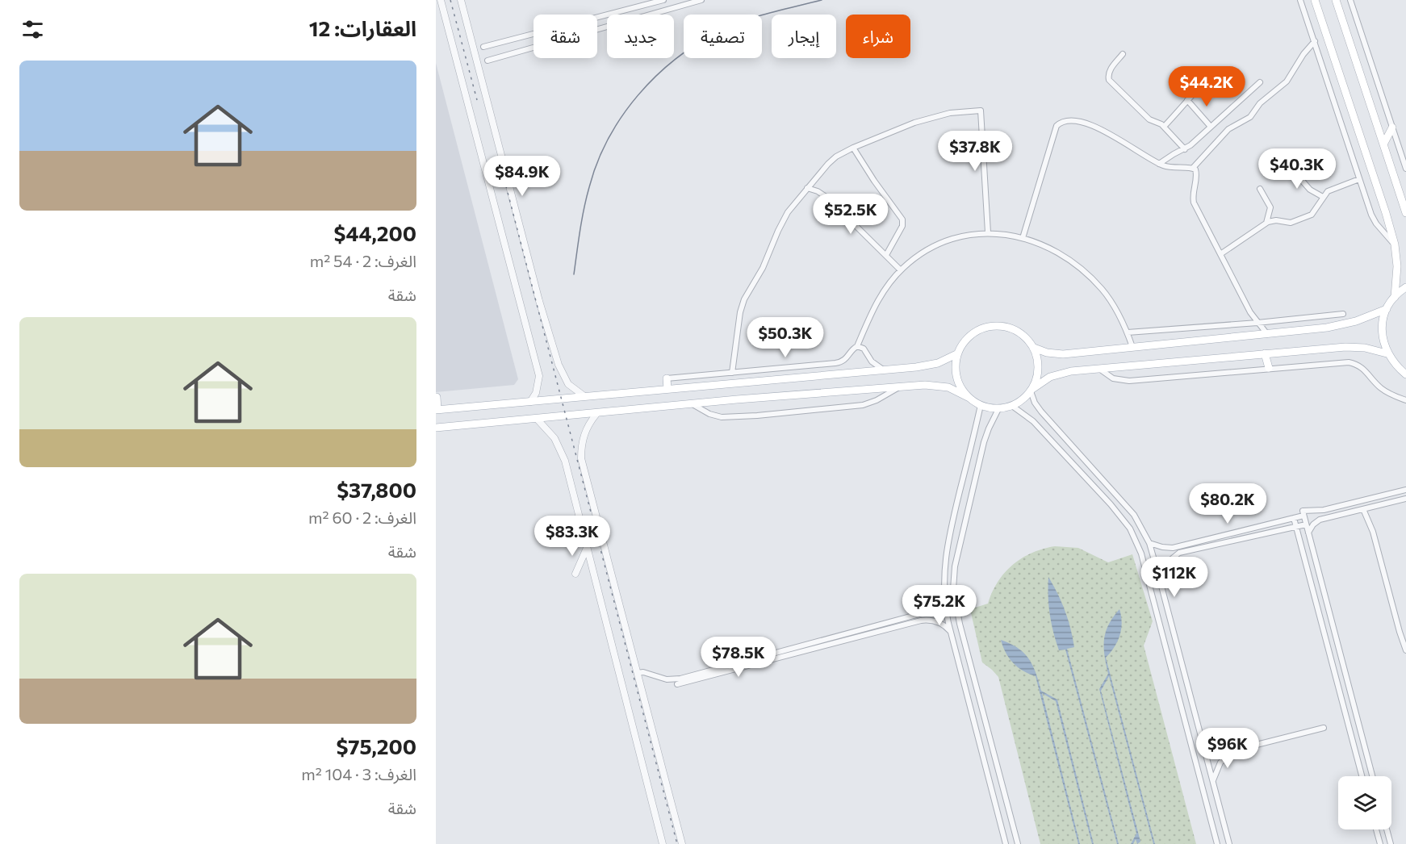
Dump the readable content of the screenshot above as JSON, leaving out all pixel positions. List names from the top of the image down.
{
  "page": {
    "heading": "العقارات: 12",
    "chip": [
      "شراء",
      "إيجار",
      "تصفية",
      "جديد",
      "شقة"
    ],
    "list": [
      {
        "name": "$44,200",
        "note": "الغرف: 2 · 54 m² · شقة"
      },
      {
        "name": "$37,800",
        "note": "الغرف: 2 · 60 m² · شقة"
      },
      {
        "name": "$75,200",
        "note": "الغرف: 3 · 104 m² · شقة"
      }
    ],
    "price": [
      "$44.2K",
      "$37.8K",
      "$40.3K",
      "$84.9K",
      "$52.5K",
      "$50.3K",
      "$80.2K",
      "$83.3K",
      "$112K",
      "$75.2K",
      "$78.5K",
      "$96K"
    ]
  }
}
